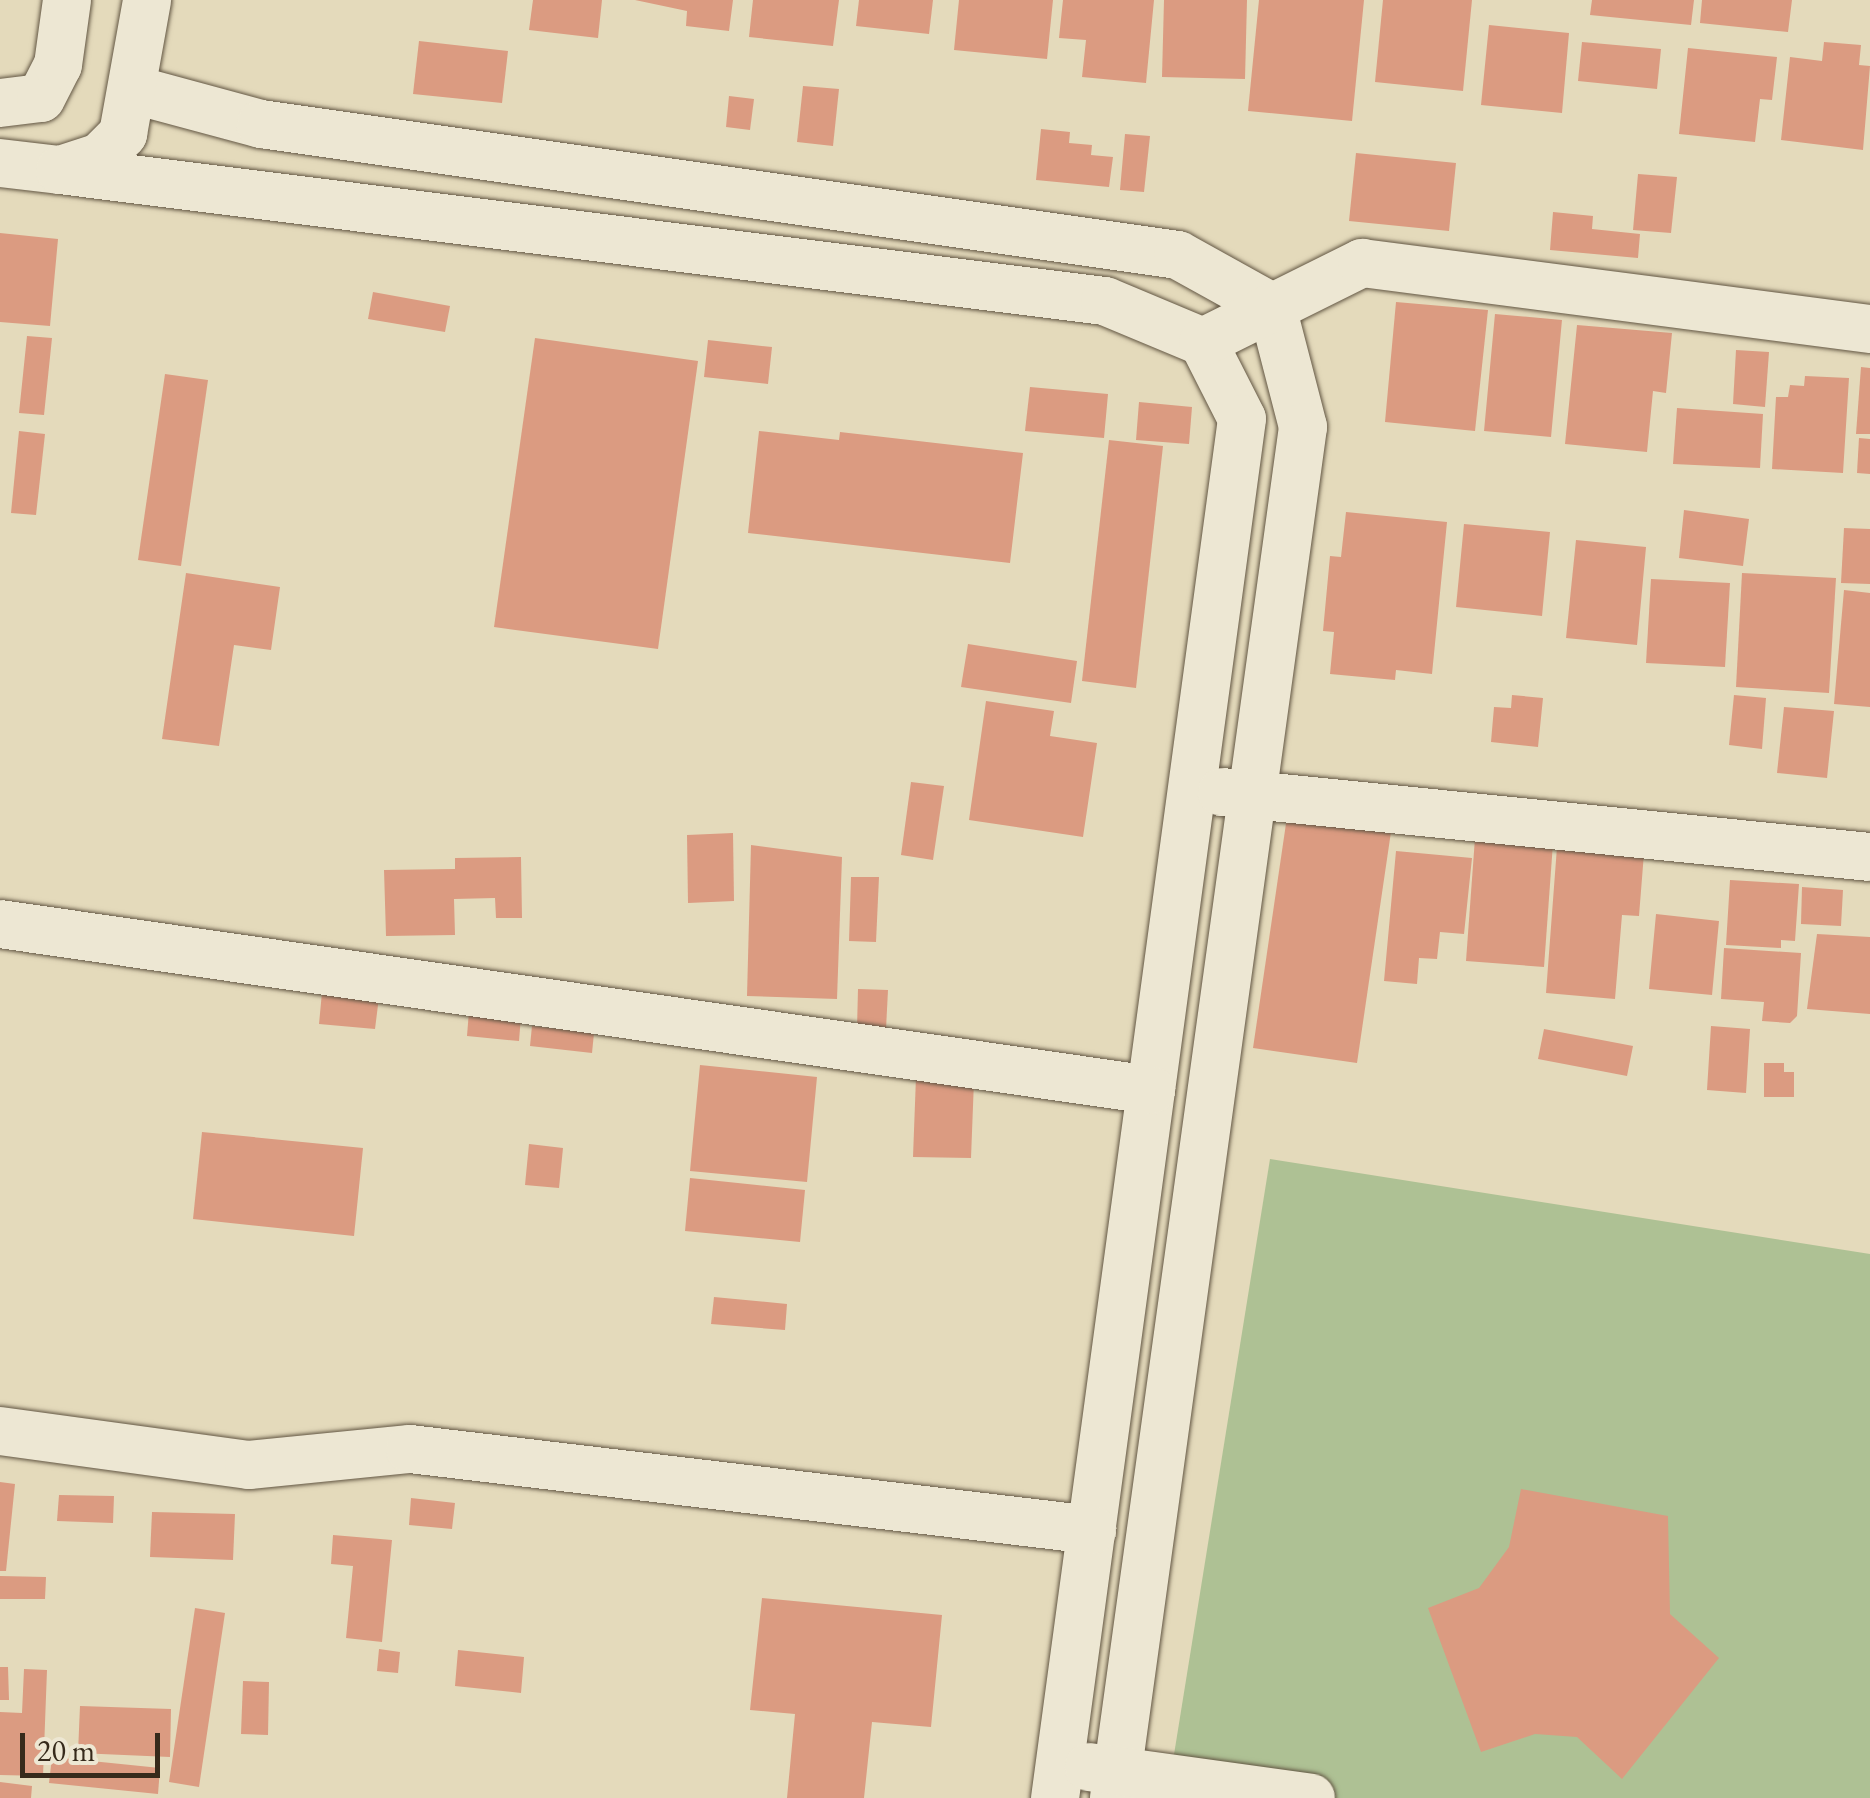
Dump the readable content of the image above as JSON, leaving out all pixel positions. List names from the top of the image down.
{
  "scale_bar": "20 m"
}
